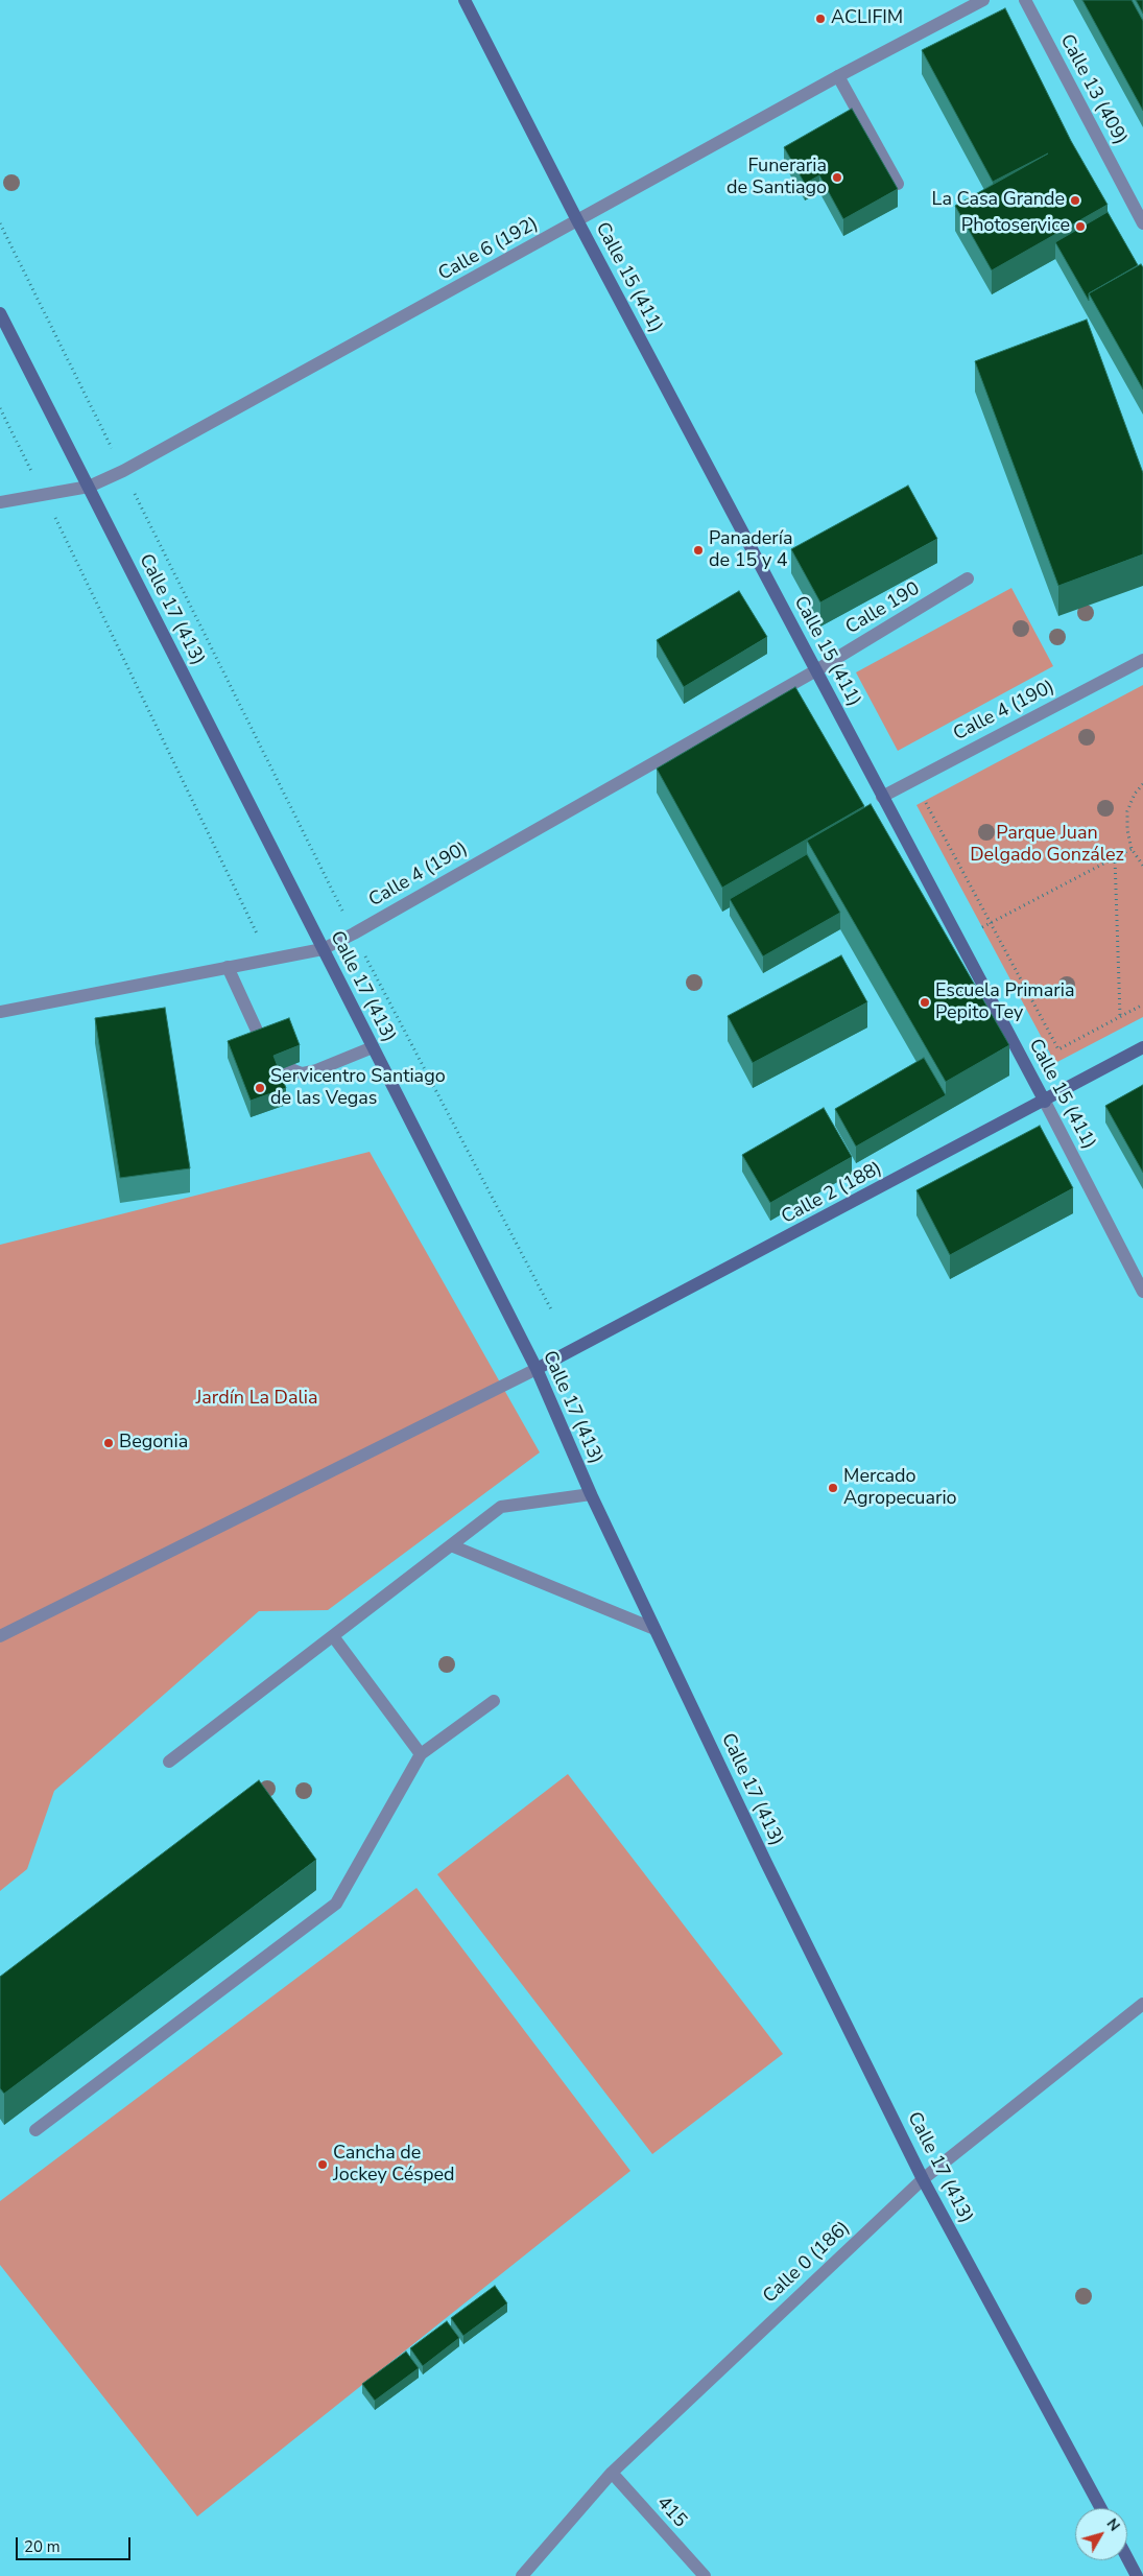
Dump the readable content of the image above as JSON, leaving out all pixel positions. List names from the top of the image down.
{
  "streets": {
    "main road": ["Calle 15 (411)", "Calle 17 (413)", "Calle 2 (188)"],
    "street": [
      "Calle 13 (409)",
      "Calle 6 (192)",
      "Calle 190",
      "Calle 4 (190)",
      "Calle 0 (186)",
      "415"
    ]
  },
  "crossings": [
    ["Calle 6 (192)", "Calle 15 (411)"],
    ["Calle 6 (192)", "Calle 17 (413)"],
    ["Calle 15 (411)", "Calle 190"],
    ["Calle 15 (411)", "Calle 4 (190)"],
    ["Calle 15 (411)", "Calle 2 (188)"],
    ["Calle 190", "Calle 4 (190)"],
    ["Calle 17 (413)", "Calle 4 (190)"],
    ["Calle 17 (413)", "Calle 2 (188)"],
    ["Calle 17 (413)", "Calle 0 (186)"],
    ["Calle 0 (186)", "415"]
  ],
  "parks": ["Parque Juan Delgado González", "Jardín La Dalia"],
  "places": [
    "ACLIFIM",
    "Funeraria de Santiago",
    "La Casa Grande",
    "Photoservice",
    "Panadería de 15 y 4",
    "Escuela Primaria Pepito Tey",
    "Servicentro Santiago de las Vegas",
    "Begonia",
    "Mercado Agropecuario",
    "Cancha de Jockey Césped"
  ],
  "scale_bar": "20 m",
  "north": "top right"
}
